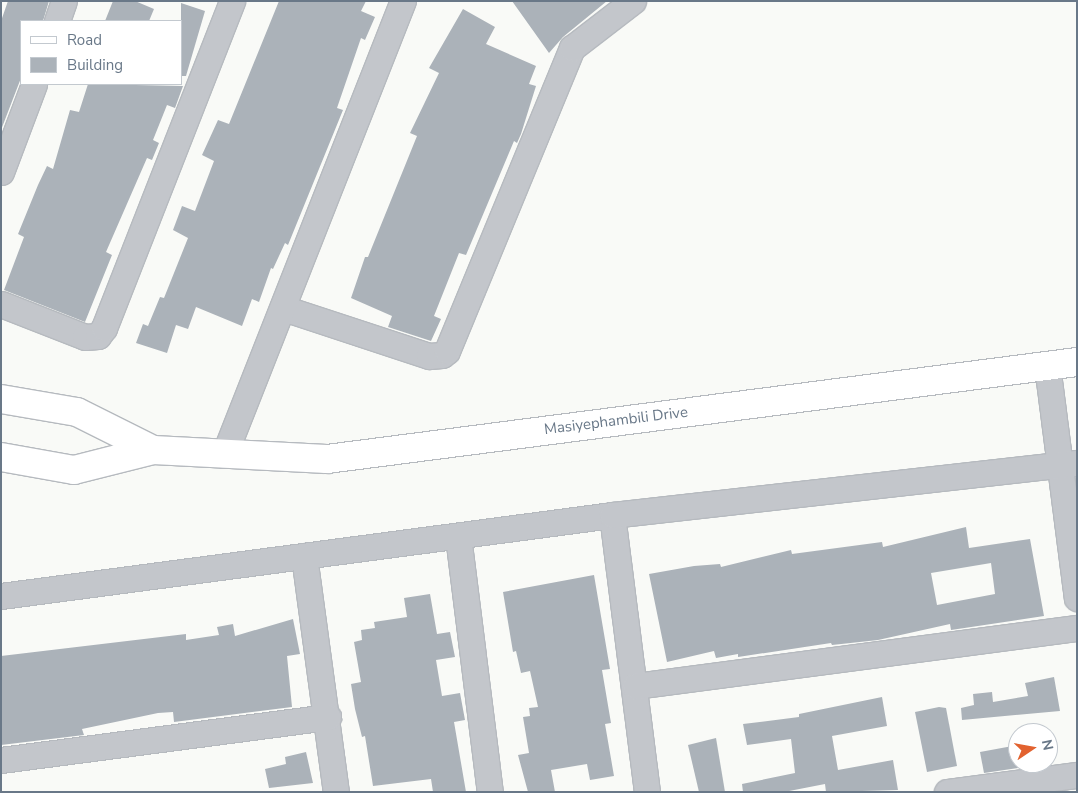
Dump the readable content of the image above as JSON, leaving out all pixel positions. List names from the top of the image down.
{
  "streets": {
    "main road": ["Masiyephambili Drive"]
  },
  "legend": ["Road", "Building"],
  "north": "right"
}
